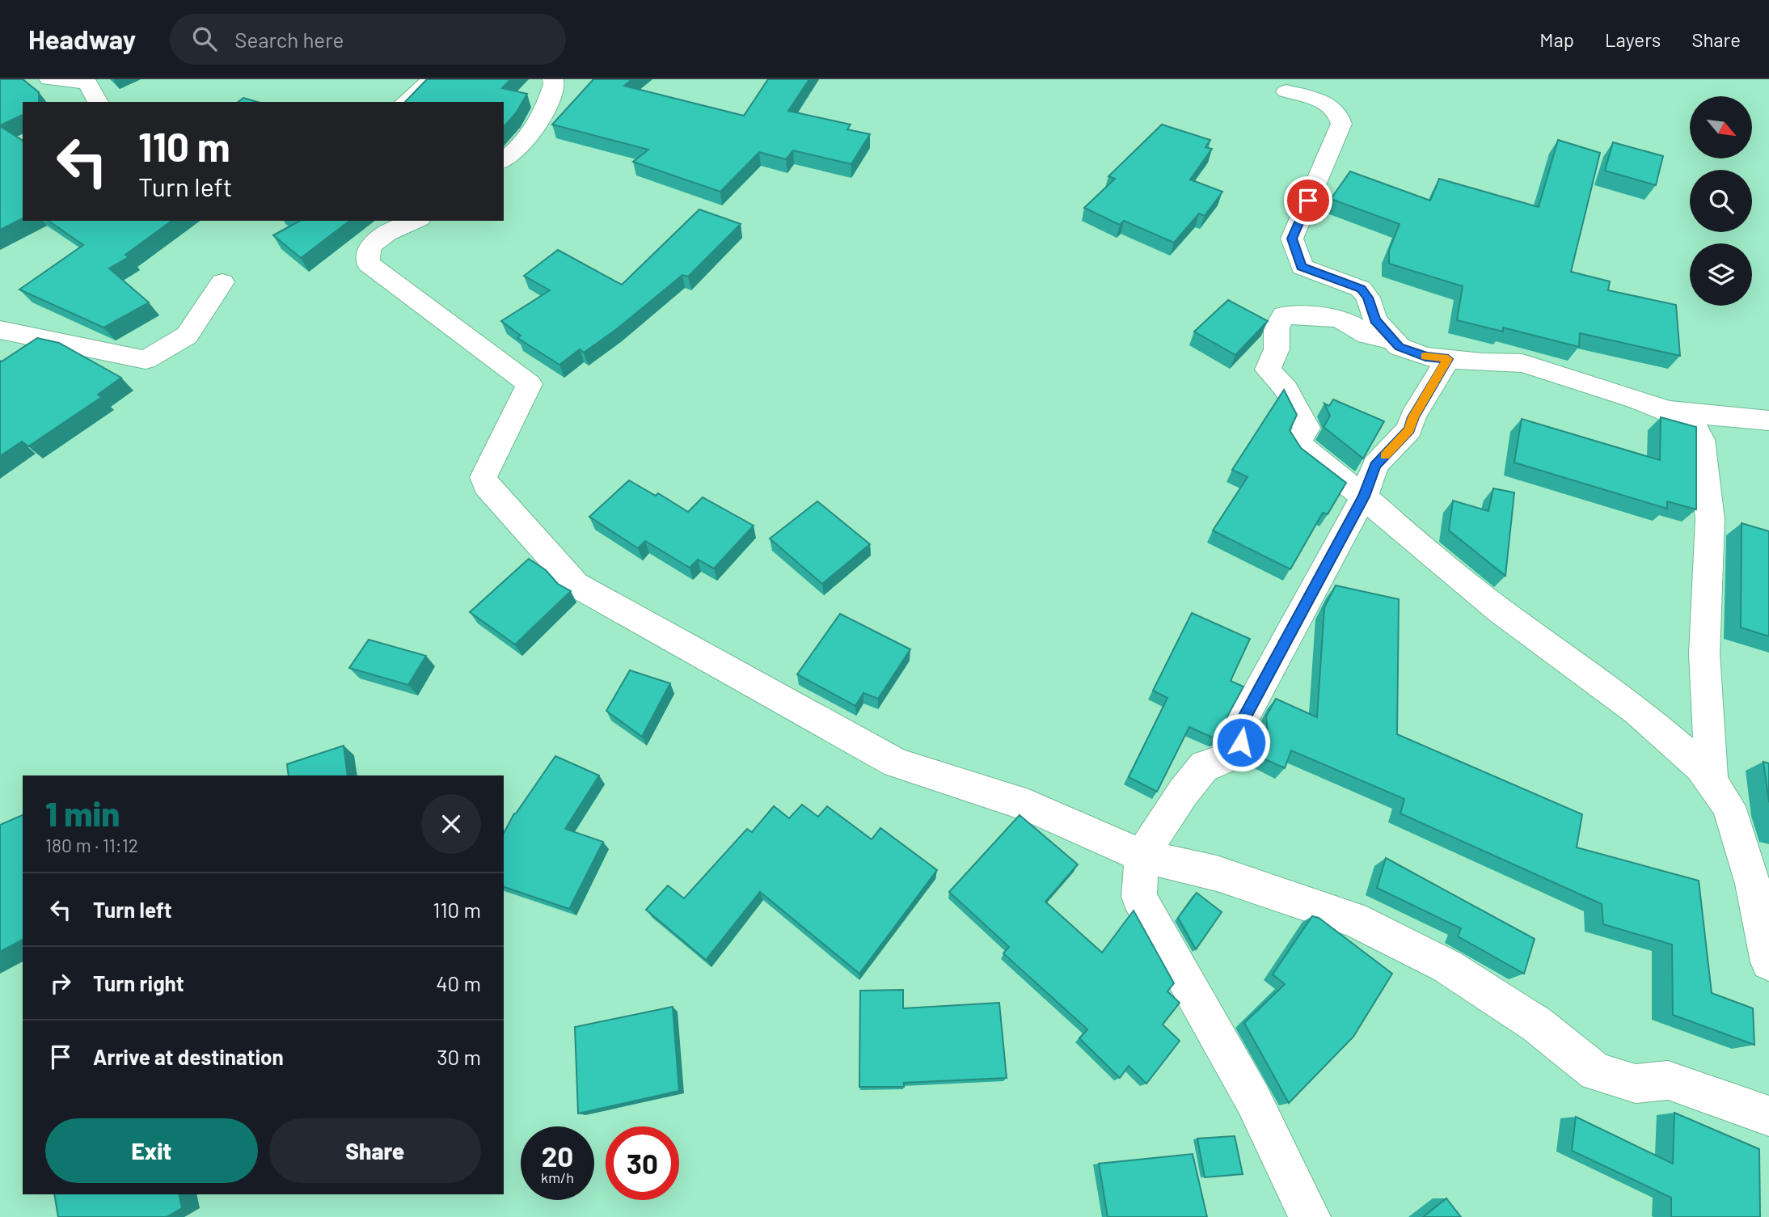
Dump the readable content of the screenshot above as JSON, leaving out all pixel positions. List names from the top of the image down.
{
  "north": "bottom right",
  "page": {
    "header": "Headway",
    "search": "Search here",
    "nav": ["Map", "Layers", "Share"],
    "turn": ["110 m", "Turn left"],
    "heading": ["1 min", "180 m · 11:12"],
    "list": [
      {
        "name": "Turn left",
        "value": "110 m"
      },
      {
        "name": "Turn right",
        "value": "40 m"
      },
      {
        "name": "Arrive at destination",
        "value": "30 m"
      }
    ],
    "buttons": ["Exit", "Share"],
    "speed": "20 km/h",
    "limit": "30"
  }
}
